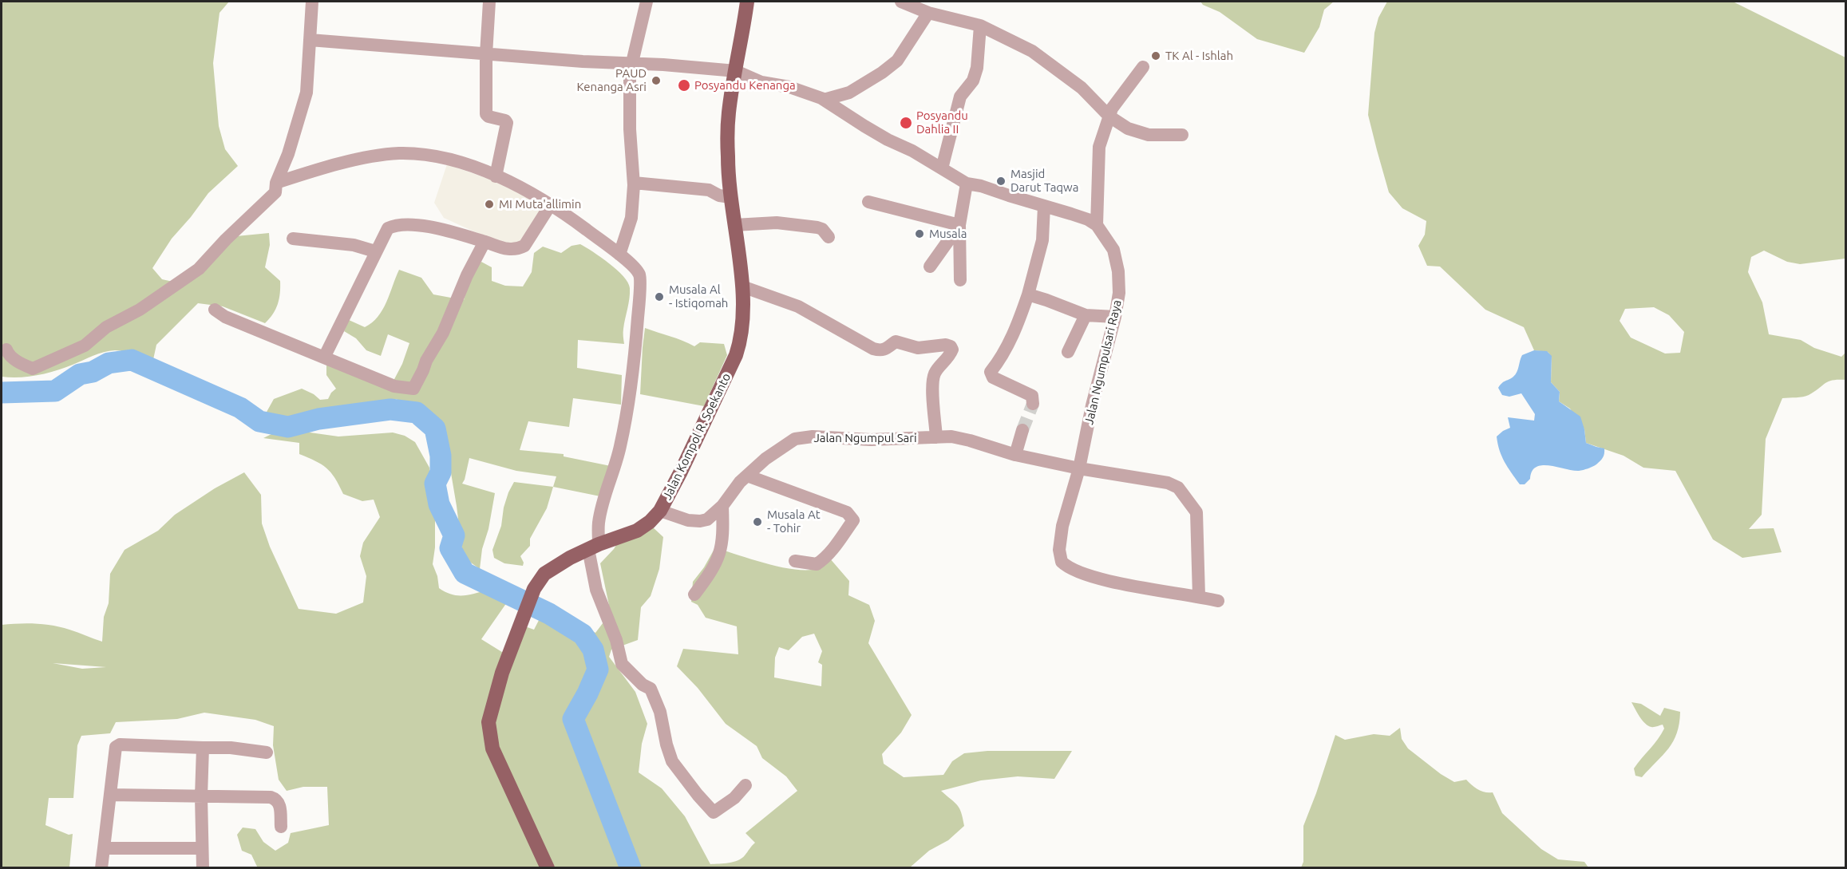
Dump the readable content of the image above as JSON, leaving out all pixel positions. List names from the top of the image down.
{
  "streets": {
    "main road": ["Jalan Kompol R. Soekanto"],
    "street": ["Jalan Ngumpulsari Raya", "Jalan Ngumpul Sari"]
  },
  "crossings": [
    ["Jalan Ngumpulsari Raya", "Jalan Ngumpul Sari"],
    ["Jalan Kompol R. Soekanto", "Jalan Ngumpul Sari"]
  ],
  "places": [
    "TK Al - Ishlah",
    "PAUD Kenanga Asri",
    "Posyandu Kenanga",
    "Posyandu Dahlia II",
    "Masjid Darut Taqwa",
    "MI Muta'allimin",
    "Musala",
    "Musala Al - Istiqomah",
    "Musala At - Tohir"
  ]
}
